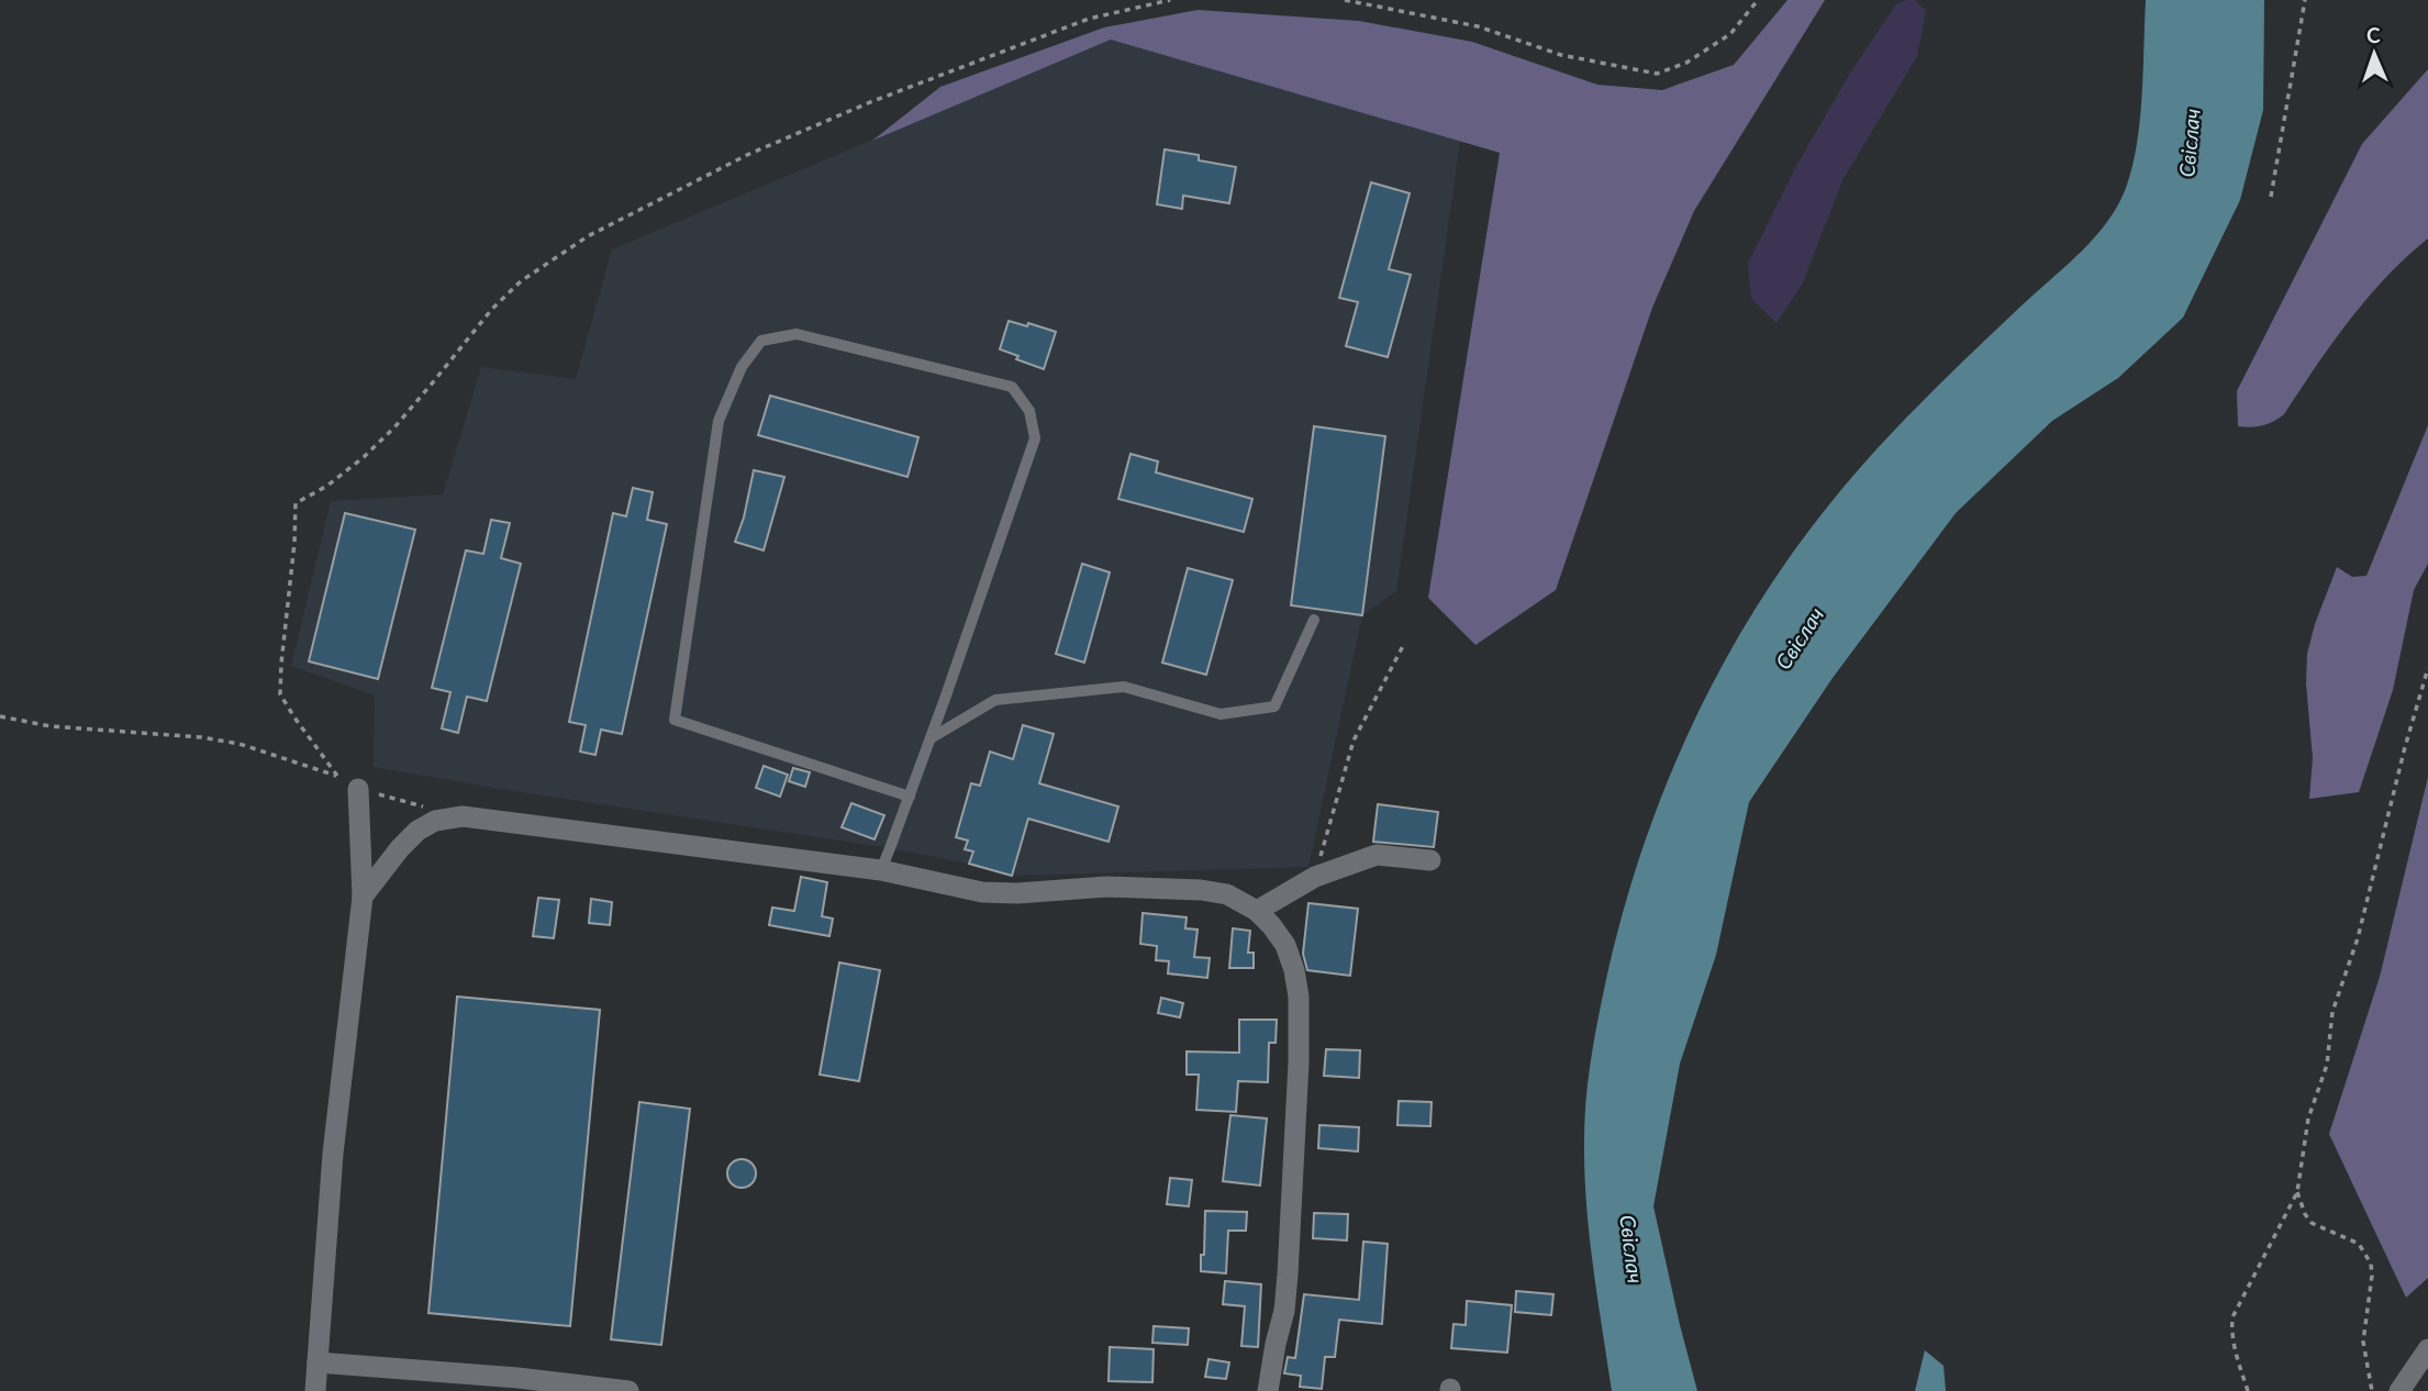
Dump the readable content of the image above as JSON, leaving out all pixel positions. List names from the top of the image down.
{
  "water": ["Свіслач"],
  "north": "top"
}
